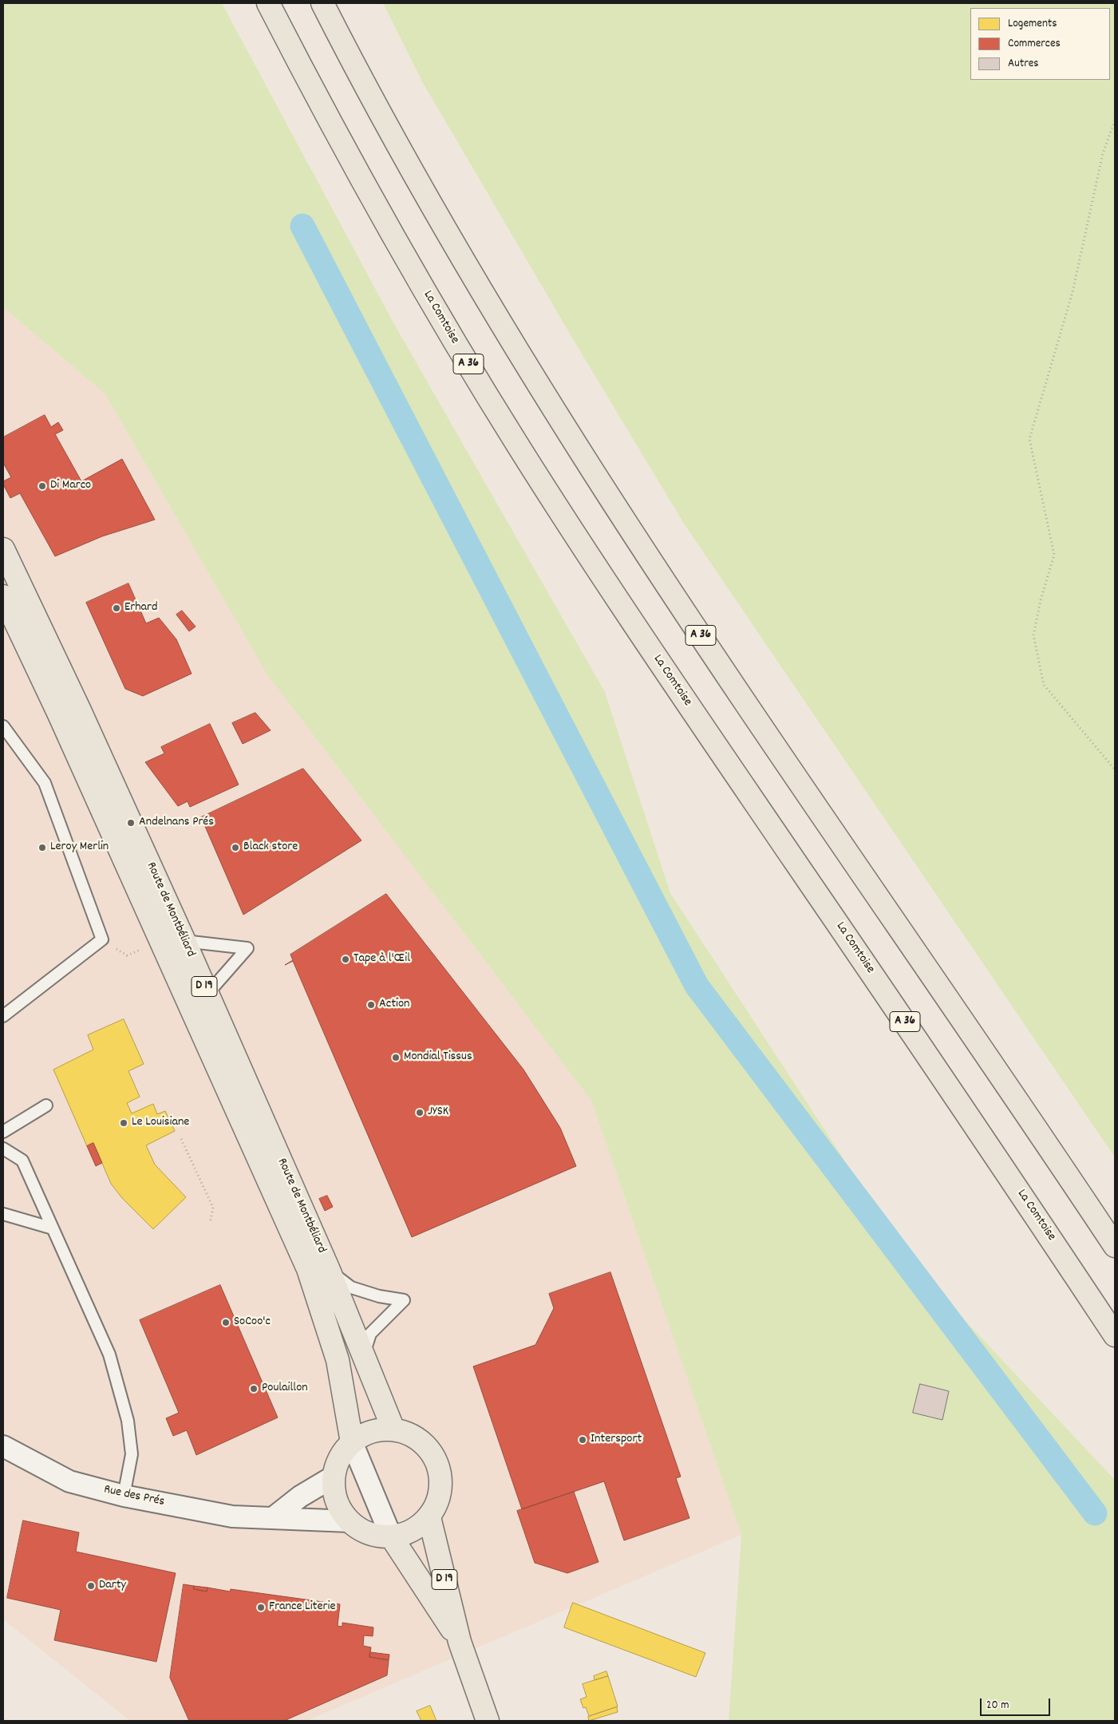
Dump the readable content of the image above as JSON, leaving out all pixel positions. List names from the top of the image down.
{
  "streets": {
    "main road": [
      "La Comtoise",
      "A 36",
      "Route de Montbéliard",
      "D 19"
    ],
    "street": ["Rue des Prés"]
  },
  "places": [
    "Di Marco",
    "Erhard",
    "Andelnans Prés",
    "Leroy Merlin",
    "Black store",
    "Tape à l'Œil",
    "Action",
    "Mondial Tissus",
    "JYSK",
    "Le Louisiane",
    "SoCoo'c",
    "Poulaillon",
    "Intersport",
    "Darty",
    "France Literie"
  ],
  "legend": ["Logements", "Commerces", "Autres"],
  "scale_bar": "20 m"
}
